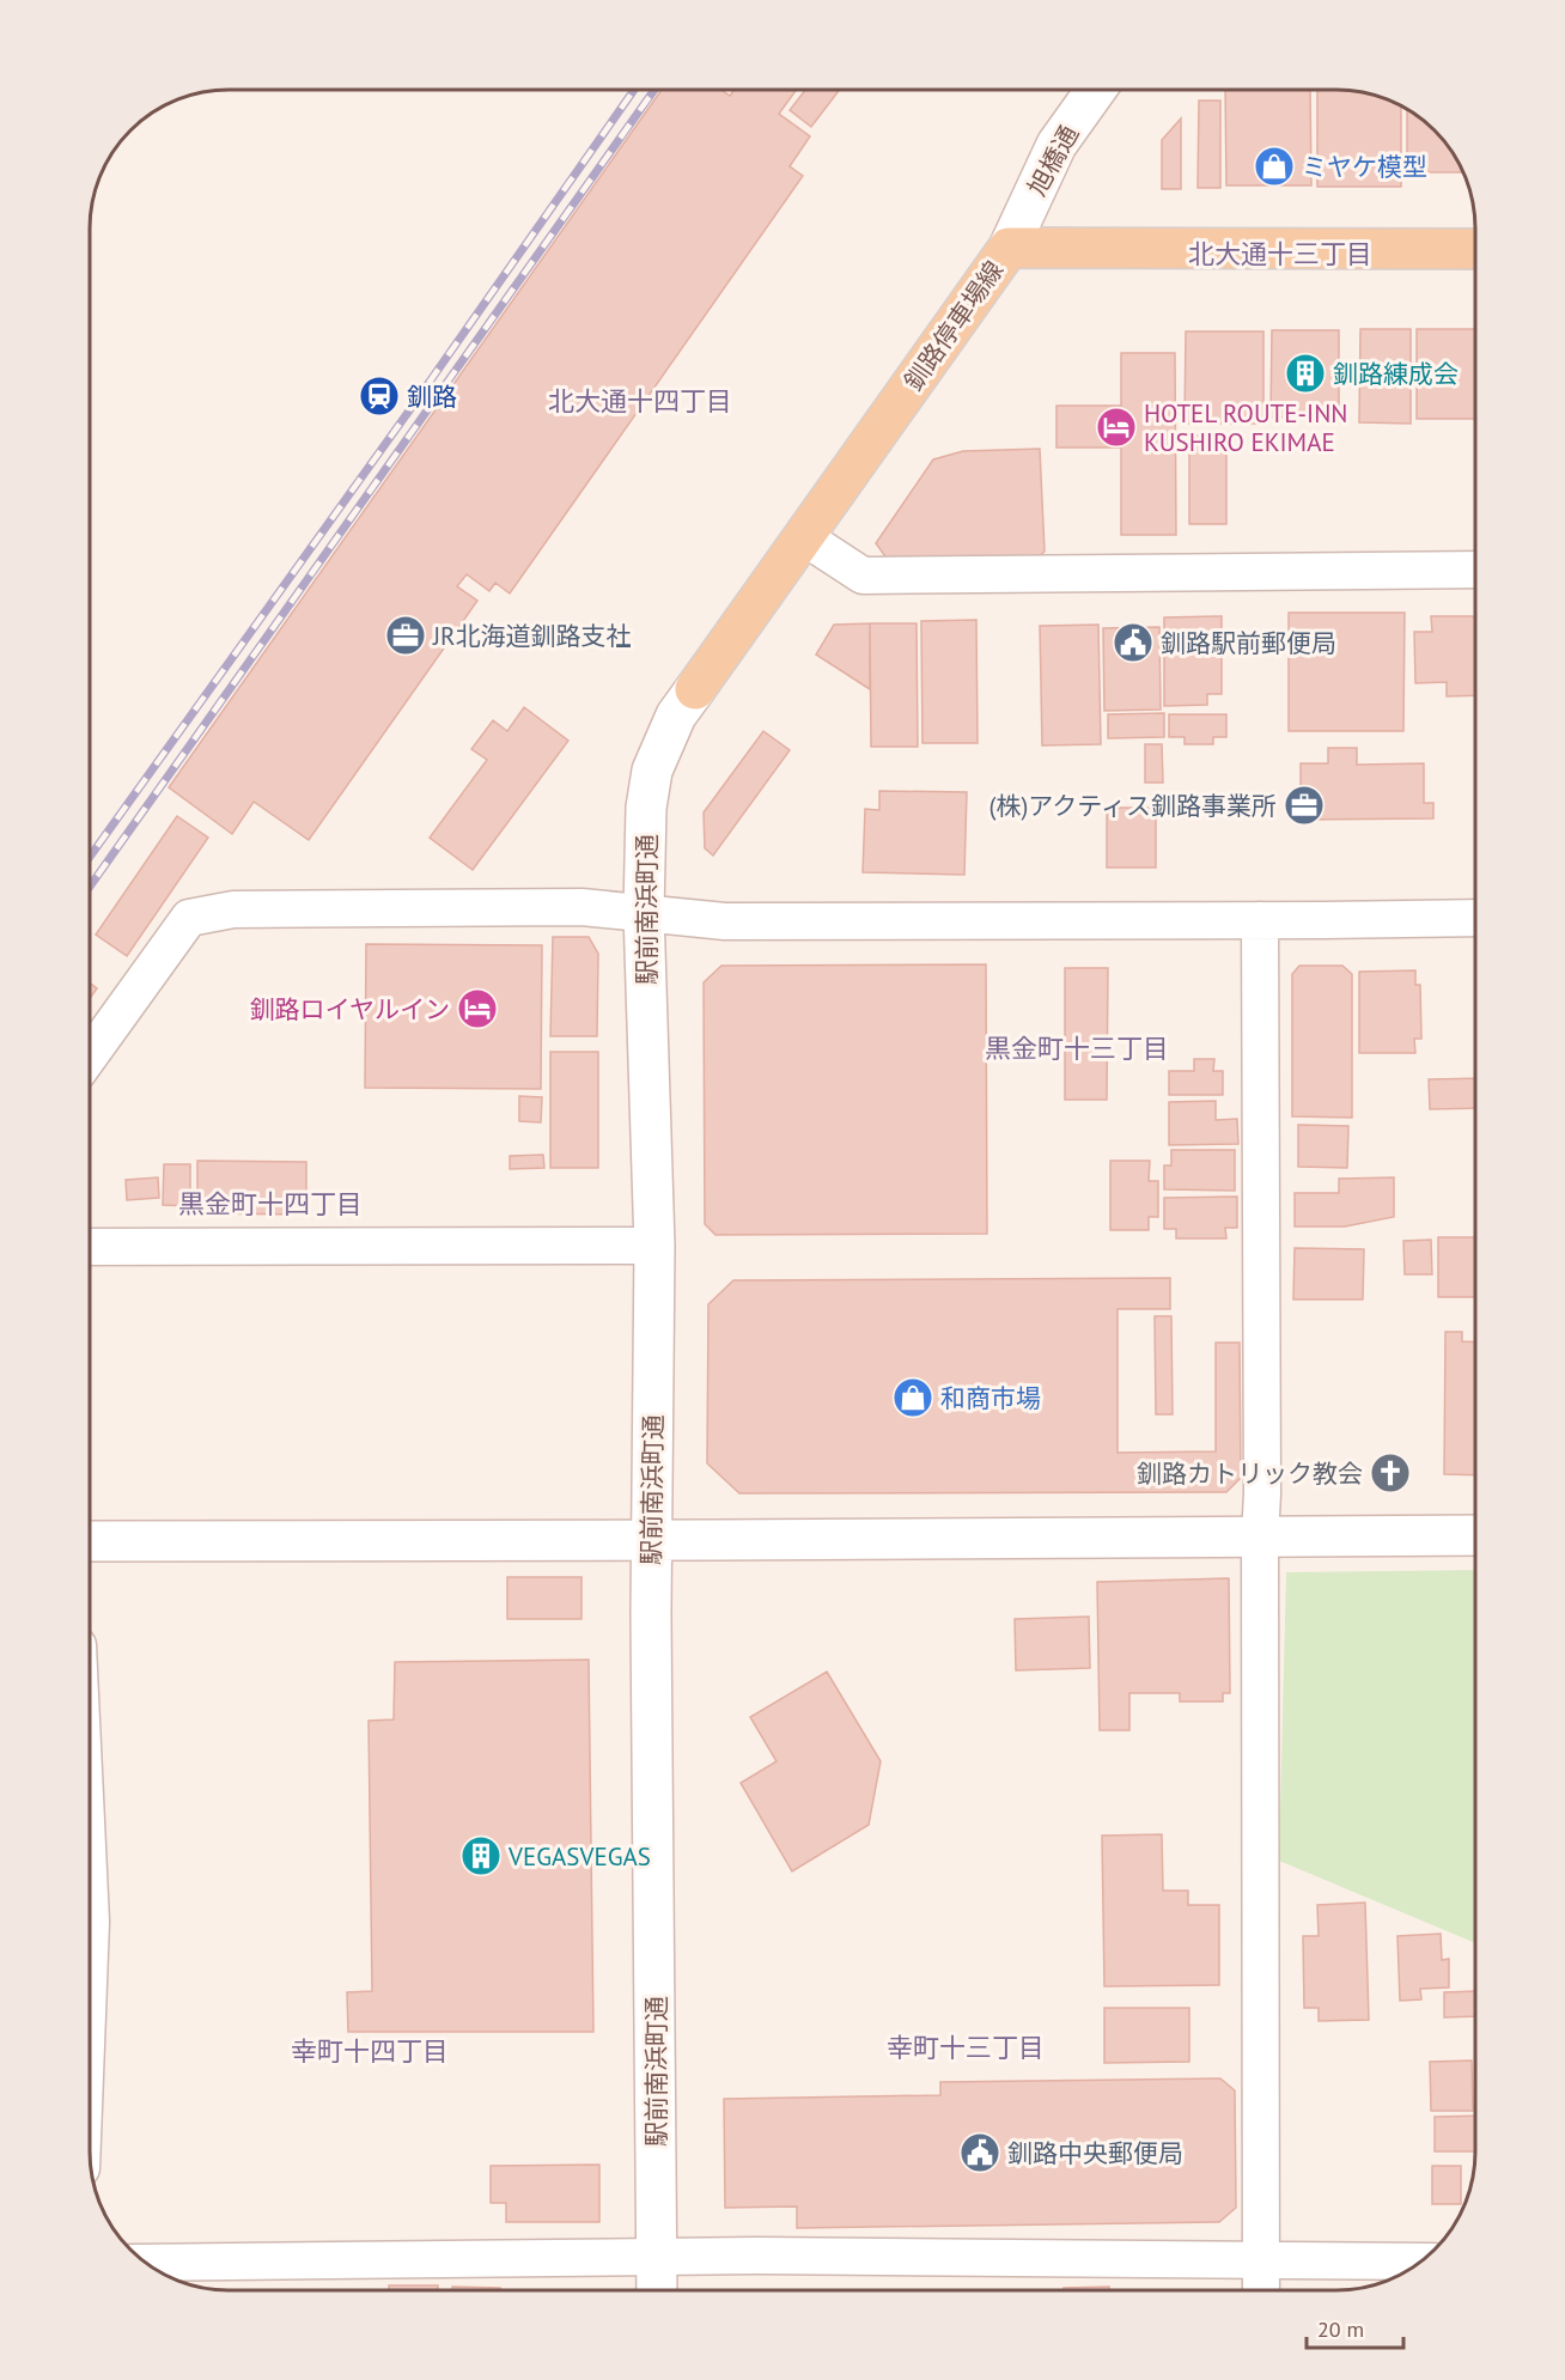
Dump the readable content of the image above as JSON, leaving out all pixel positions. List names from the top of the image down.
{
  "streets": {
    "main road": ["釧路停車場線"],
    "street": ["旭橋通", "駅前南浜町通"]
  },
  "crossings": [
    ["旭橋通", "釧路停車場線"],
    ["釧路停車場線", "駅前南浜町通"]
  ],
  "districts": [
    "北大通十三丁目",
    "北大通十四丁目",
    "黒金町十三丁目",
    "黒金町十四丁目",
    "幸町十三丁目",
    "幸町十四丁目"
  ],
  "places": {
    "shop": ["ミヤケ模型", "和商市場"],
    "building": ["釧路練成会", "VEGASVEGAS"],
    "station": ["釧路"],
    "hotel": ["HOTEL ROUTE-INN KUSHIRO EKIMAE", "釧路ロイヤルイン"],
    "office": ["JR北海道釧路支社", "(株)アクティス釧路事業所"],
    "public building": ["釧路駅前郵便局", "釧路中央郵便局"],
    "church": ["釧路カトリック教会"]
  },
  "scale_bar": "20 m"
}
